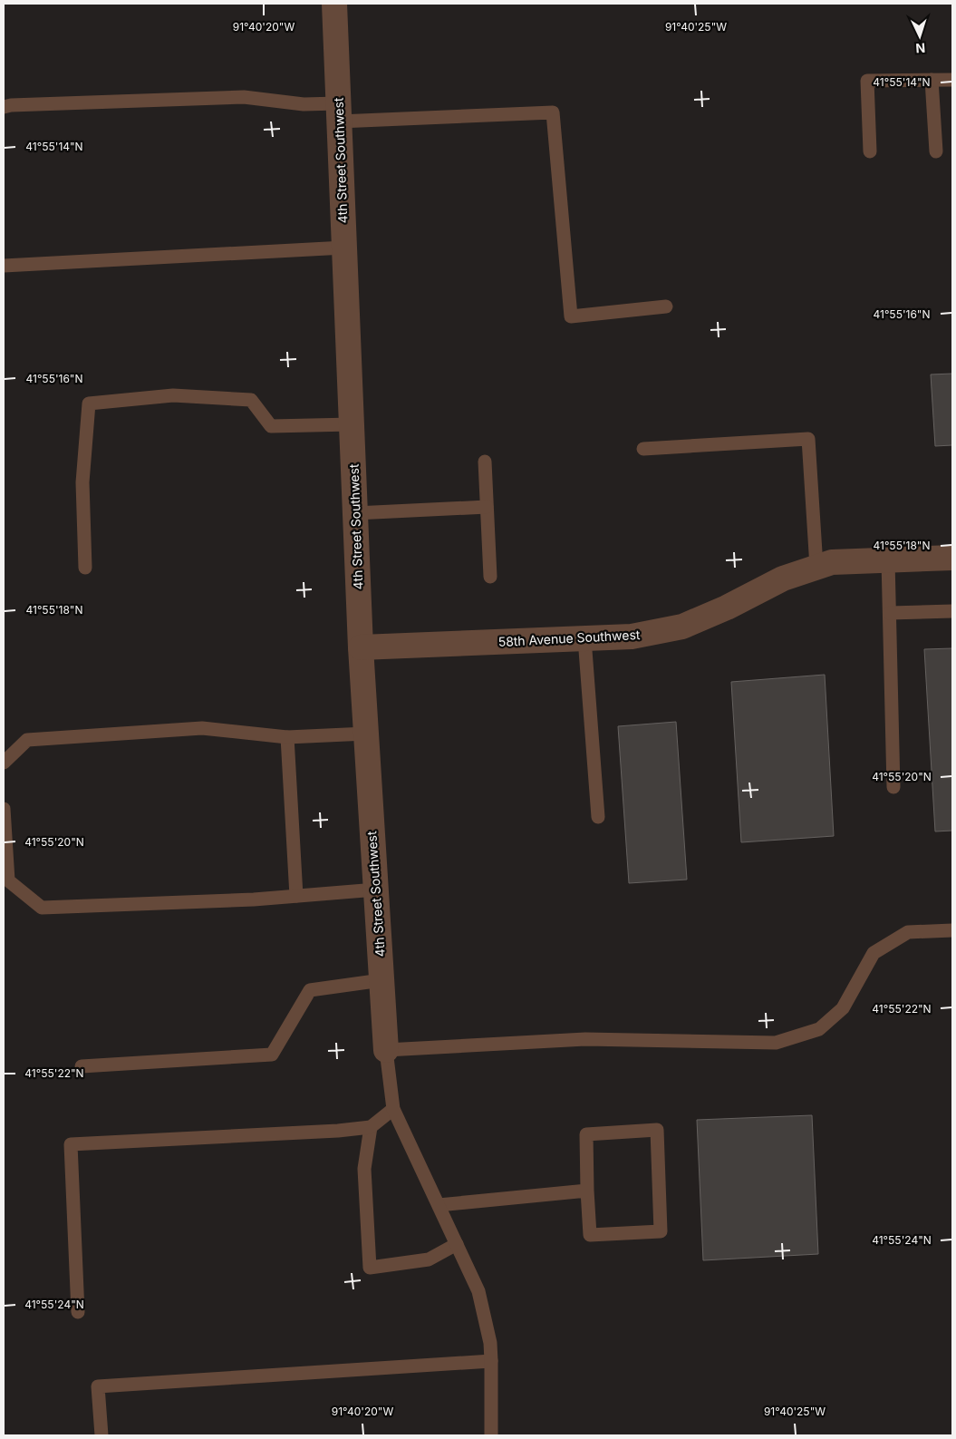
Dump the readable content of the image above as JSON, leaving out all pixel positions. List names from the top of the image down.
{
  "streets": {
    "street": ["4th Street Southwest", "58th Avenue Southwest"]
  },
  "crossings": [
    ["4th Street Southwest", "58th Avenue Southwest"]
  ],
  "north": "bottom",
  "coordinates": [
    "91°40'20\"W",
    "91°40'25\"W",
    "41°55'14\"N",
    "41°55'16\"N",
    "41°55'18\"N",
    "41°55'20\"N",
    "41°55'22\"N",
    "41°55'24\"N"
  ]
}
